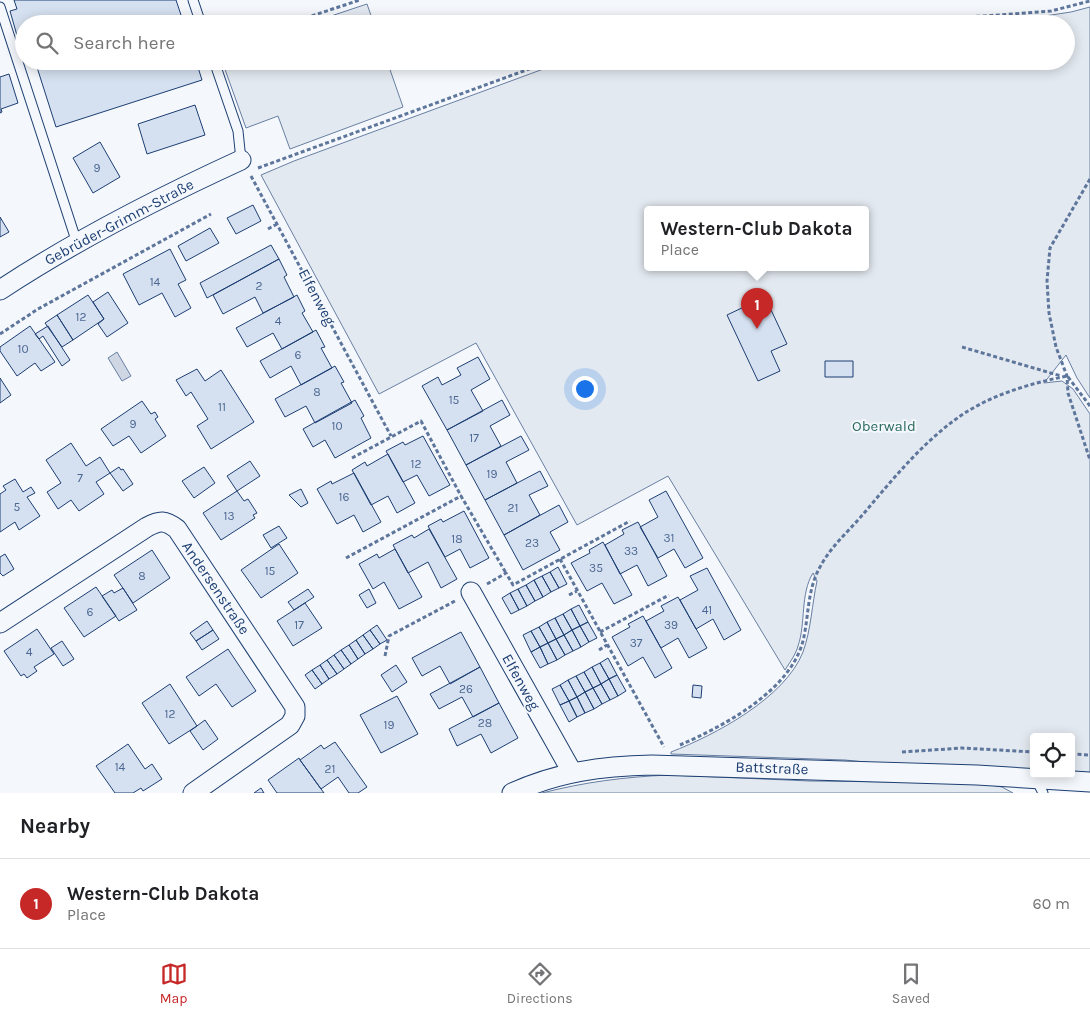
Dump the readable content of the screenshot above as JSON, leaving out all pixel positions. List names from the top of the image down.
{
  "streets": {
    "street": [
      "Gebrüder-Grimm-Straße",
      "Elfenweg",
      "Andersenstraße",
      "Battstraße"
    ]
  },
  "crossings": [
    ["Gebrüder-Grimm-Straße", "Elfenweg"],
    ["Elfenweg", "Battstraße"]
  ],
  "parks": ["Oberwald"],
  "house_numbers": [
    "9",
    "14",
    "2",
    "12",
    "4",
    "10",
    "6",
    "8",
    "15",
    "11",
    "9",
    "10",
    "17",
    "12",
    "19",
    "7",
    "16",
    "5",
    "21",
    "13",
    "31",
    "18",
    "23",
    "33",
    "35",
    "15",
    "8",
    "41",
    "6",
    "17",
    "39",
    "37",
    "4",
    "26",
    "12",
    "28",
    "19",
    "14",
    "21"
  ],
  "page": {
    "search": "Search here",
    "popup": ["Western-Club Dakota", "Place"],
    "pins": "1",
    "heading": "Nearby",
    "list": [
      {
        "mark": "1",
        "name": "Western-Club Dakota",
        "note": "Place",
        "value": "60 m"
      }
    ],
    "nav": ["Map", "Directions", "Saved"]
  }
}
